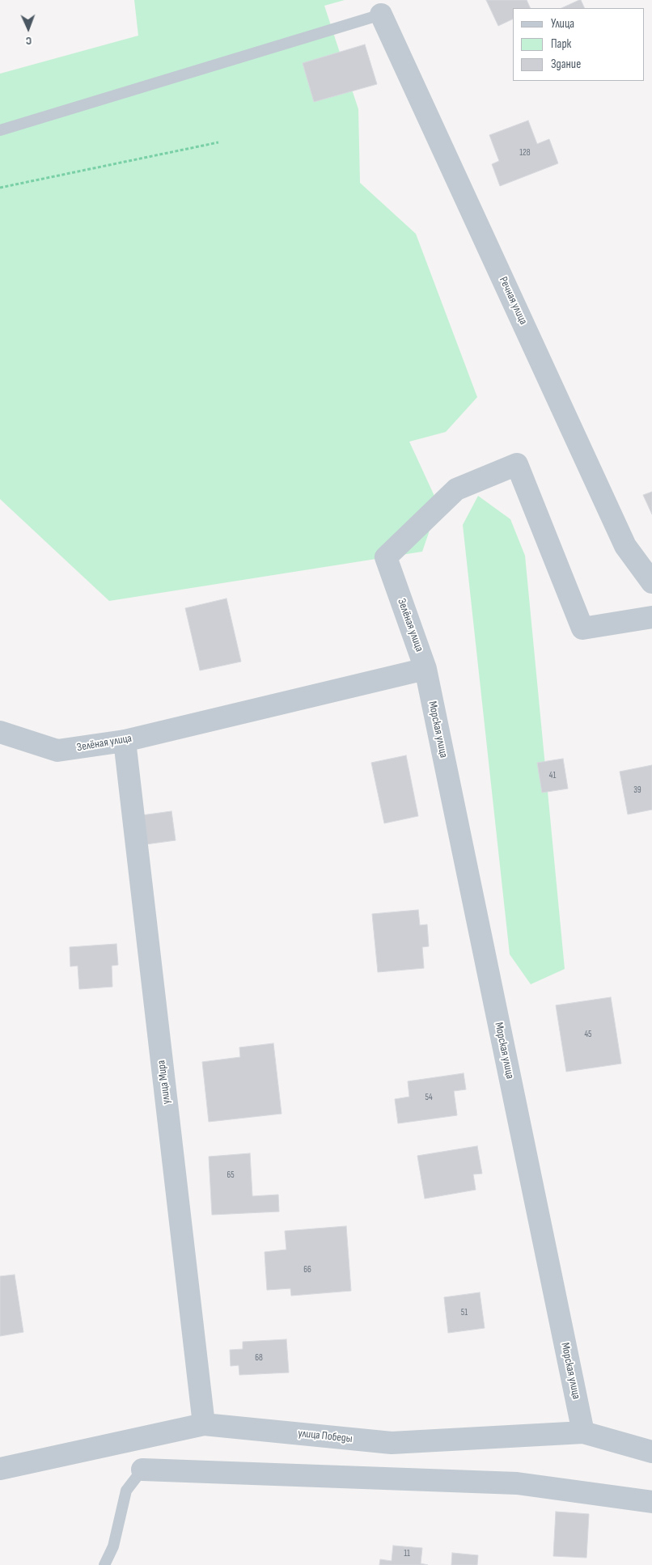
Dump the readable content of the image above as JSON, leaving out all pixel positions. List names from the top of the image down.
{
  "streets": {
    "street": [
      "Речная улица",
      "Зелёная улица",
      "Морская улица",
      "улица Мира",
      "улица Победы"
    ]
  },
  "crossings": [
    ["Зелёная улица", "Морская улица"],
    ["Зелёная улица", "улица Мира"],
    ["Морская улица", "улица Победы"],
    ["улица Мира", "улица Победы"]
  ],
  "house_numbers": [
    "128",
    "41",
    "39",
    "45",
    "54",
    "65",
    "66",
    "51",
    "68",
    "11"
  ],
  "legend": ["Улица", "Парк", "Здание"],
  "north": "bottom"
}
